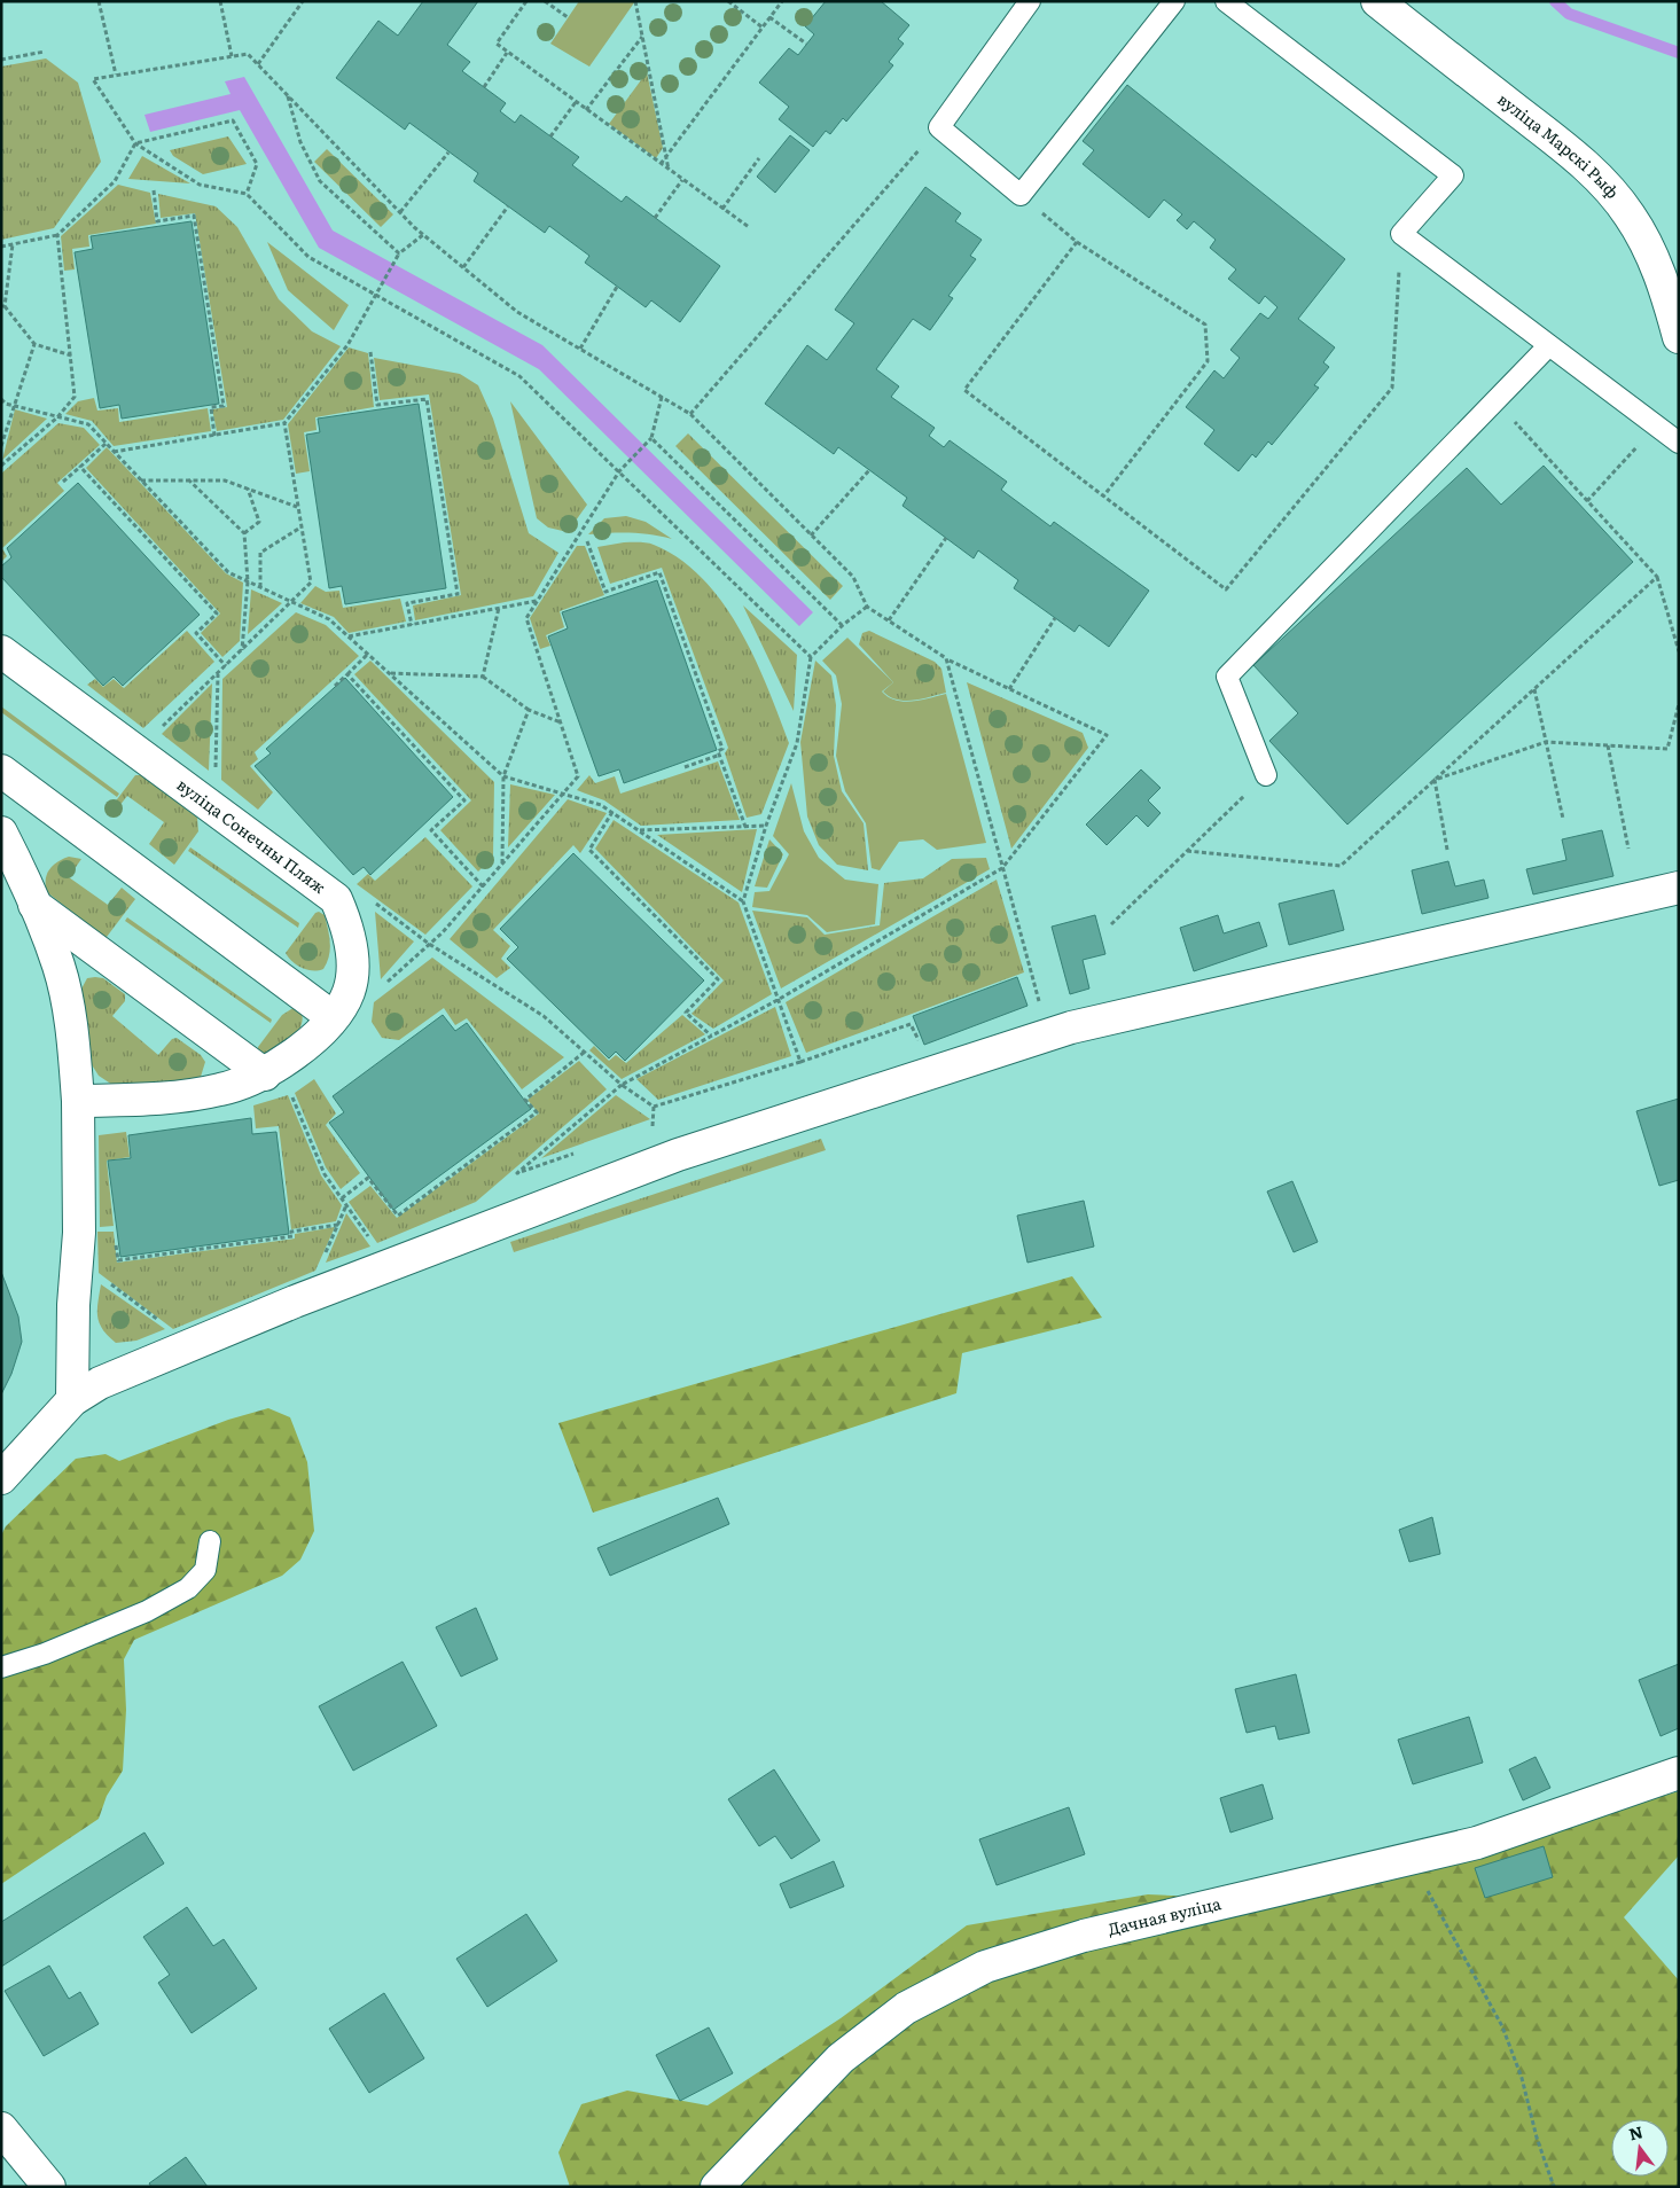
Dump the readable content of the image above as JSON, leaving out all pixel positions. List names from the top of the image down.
{
  "streets": {
    "street": ["вуліца Марскі Рыф", "вуліца Сонечны Пляж", "Дачная вуліца"]
  },
  "north": "top"
}
